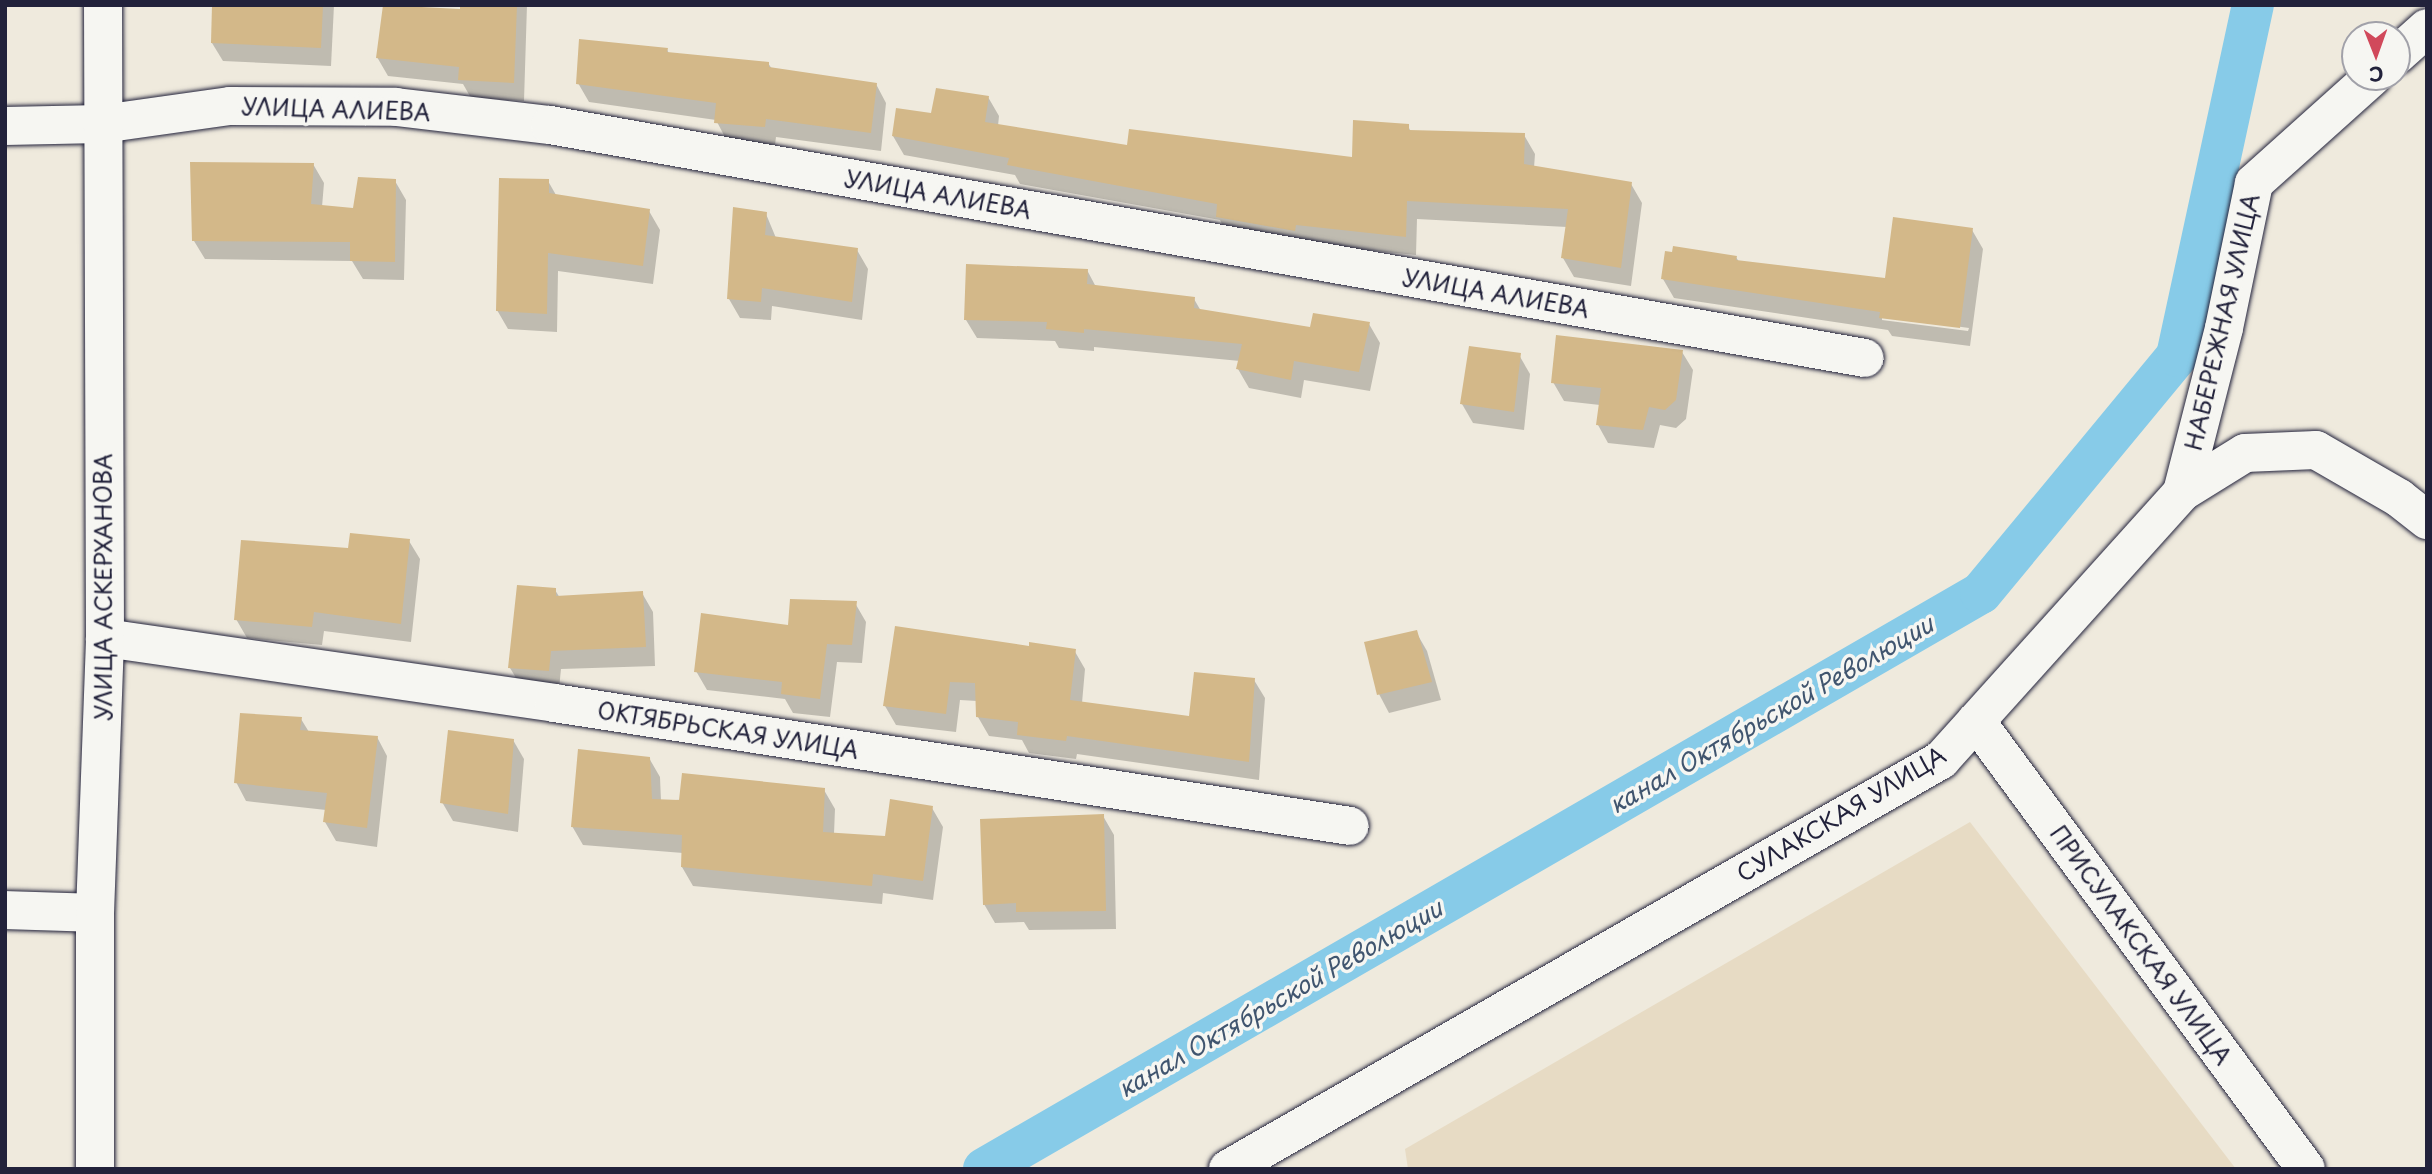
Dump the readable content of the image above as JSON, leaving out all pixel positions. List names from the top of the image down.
{
  "streets": {
    "street": [
      "УЛИЦА АЛИЕВА",
      "НАБЕРЕЖНАЯ УЛИЦА",
      "УЛИЦА АСКЕРХАНОВА",
      "ОКТЯБРЬСКАЯ УЛИЦА",
      "СУЛАКСКАЯ УЛИЦА",
      "ПРИСУЛАКСКАЯ УЛИЦА"
    ]
  },
  "crossings": [
    ["УЛИЦА АЛИЕВА", "УЛИЦА АСКЕРХАНОВА"],
    ["НАБЕРЕЖНАЯ УЛИЦА", "СУЛАКСКАЯ УЛИЦА"],
    ["УЛИЦА АСКЕРХАНОВА", "ОКТЯБРЬСКАЯ УЛИЦА"],
    ["СУЛАКСКАЯ УЛИЦА", "ПРИСУЛАКСКАЯ УЛИЦА"]
  ],
  "water": ["канал Октябрьской Революции"],
  "north": "bottom"
}
